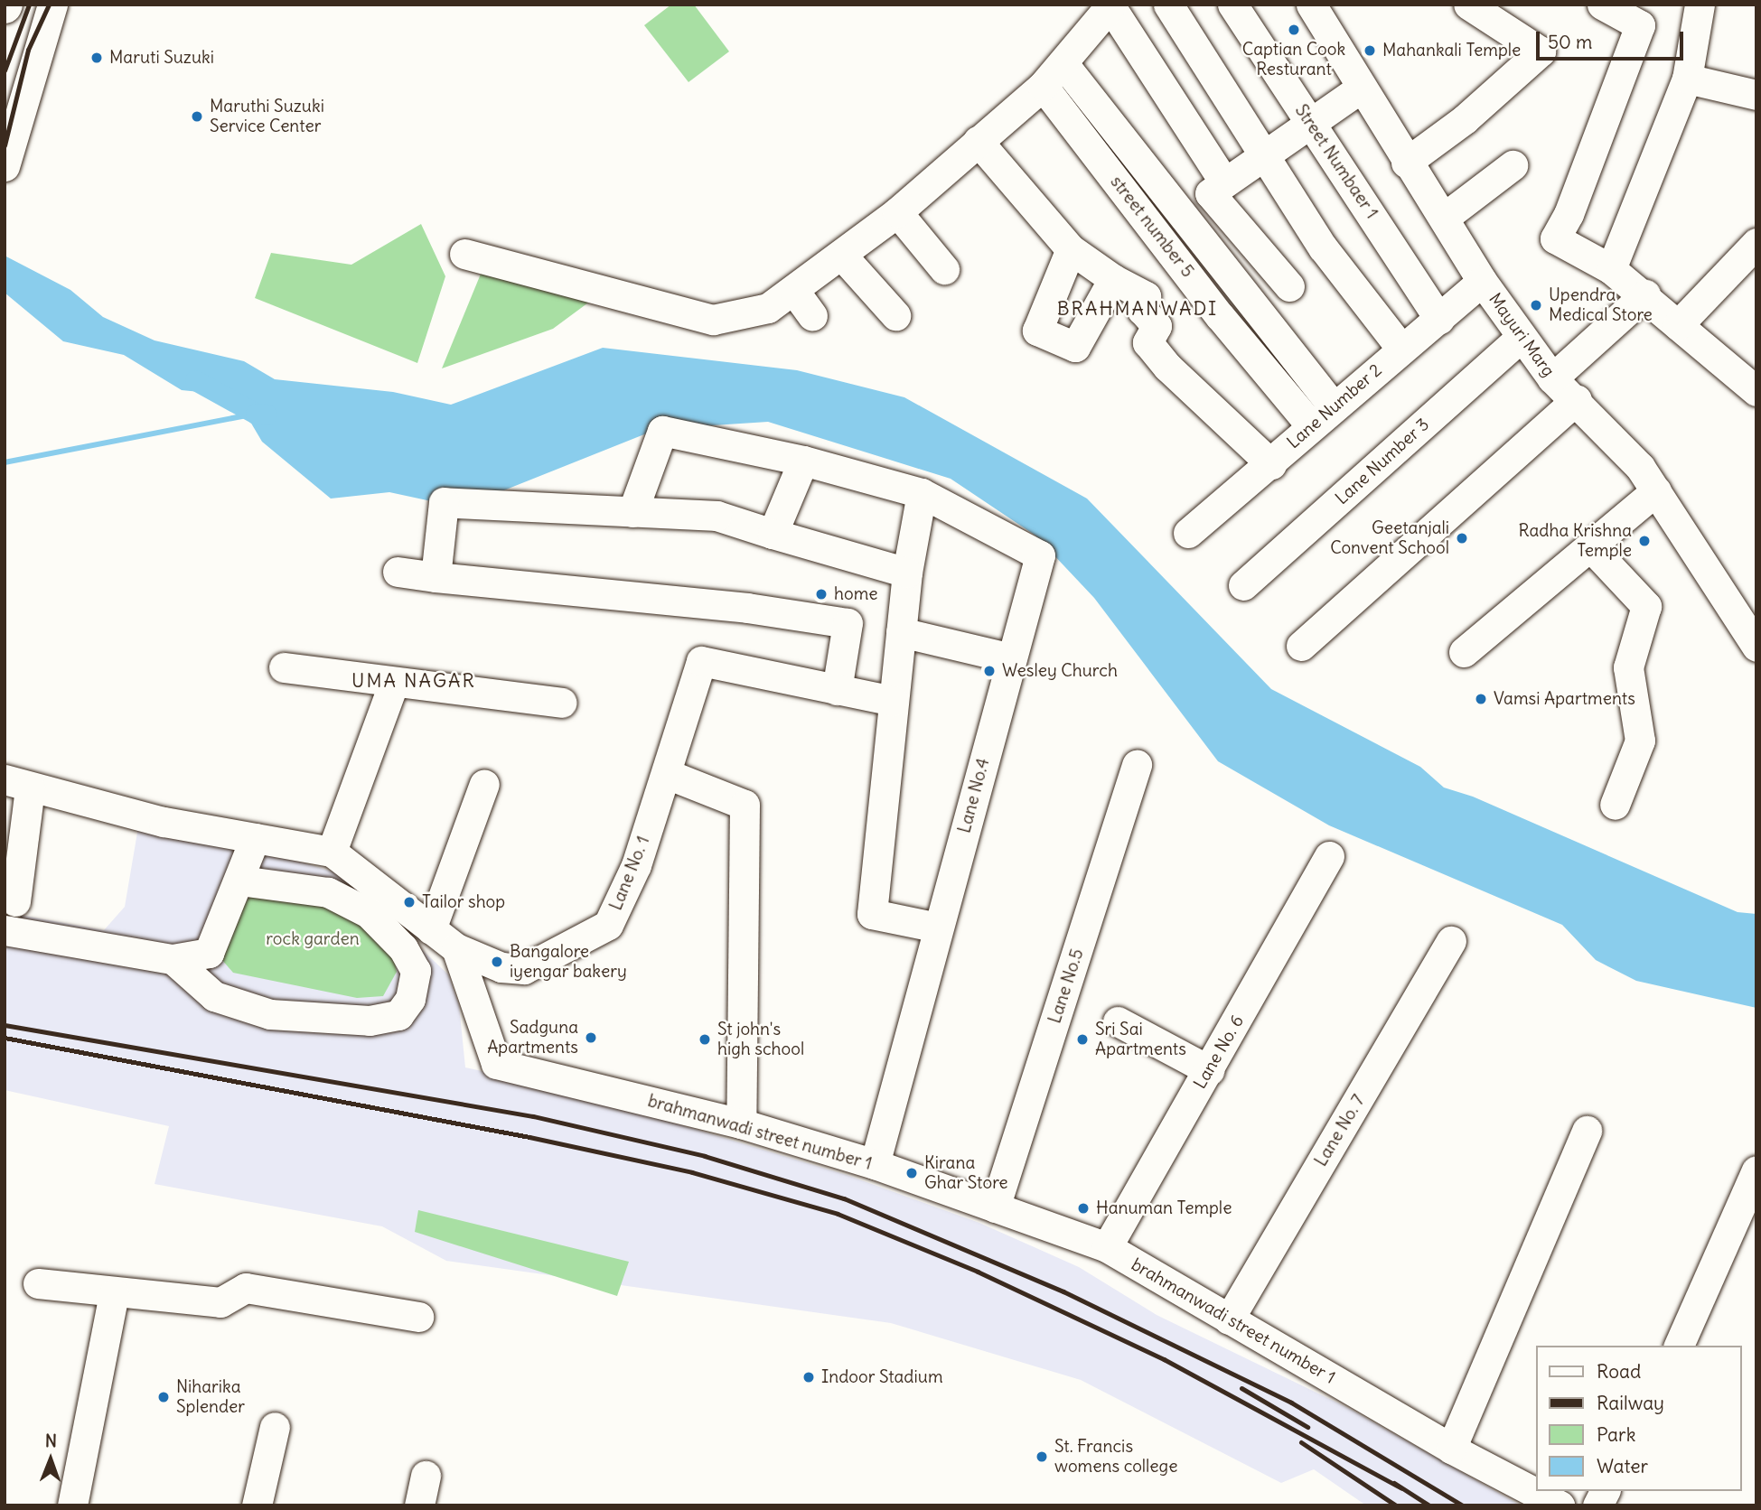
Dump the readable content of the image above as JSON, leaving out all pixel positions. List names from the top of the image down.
{
  "streets": {
    "street": [
      "Street Numbaer 1",
      "street number 5",
      "Mayuri Marg",
      "Lane Number 2",
      "Lane Number 3",
      "Lane No.4",
      "Lane No. 1",
      "Lane No.5",
      "Lane No. 6",
      "Lane No. 7",
      "brahmanwadi street number 1"
    ]
  },
  "crossings": [
    ["Street Numbaer 1", "Lane Number 2"],
    ["street number 5", "Lane Number 2"],
    ["Mayuri Marg", "Lane Number 2"],
    ["Mayuri Marg", "Lane Number 3"],
    ["Lane No.4", "brahmanwadi street number 1"],
    ["Lane No. 1", "brahmanwadi street number 1"],
    ["Lane No.5", "brahmanwadi street number 1"],
    ["Lane No. 6", "brahmanwadi street number 1"],
    ["Lane No. 7", "brahmanwadi street number 1"]
  ],
  "districts": ["BRAHMANWADI", "UMA NAGAR"],
  "parks": ["rock garden"],
  "places": [
    "Captian Cook Resturant",
    "Mahankali Temple",
    "Maruti Suzuki",
    "Maruthi Suzuki Service Center",
    "Upendra Medical Store",
    "Geetanjali Convent School",
    "Radha Krishna Temple",
    "home",
    "Wesley Church",
    "Vamsi Apartments",
    "Tailor shop",
    "Bangalore iyengar bakery",
    "Sadguna Apartments",
    "St john's high school",
    "Sri Sai Apartments",
    "Kirana Ghar Store",
    "Hanuman Temple",
    "Indoor Stadium",
    "Niharika Splender",
    "St. Francis womens college"
  ],
  "legend": [
    "Road",
    "Railway",
    "Park",
    "Water"
  ],
  "scale_bar": "50 m",
  "north": "top"
}
